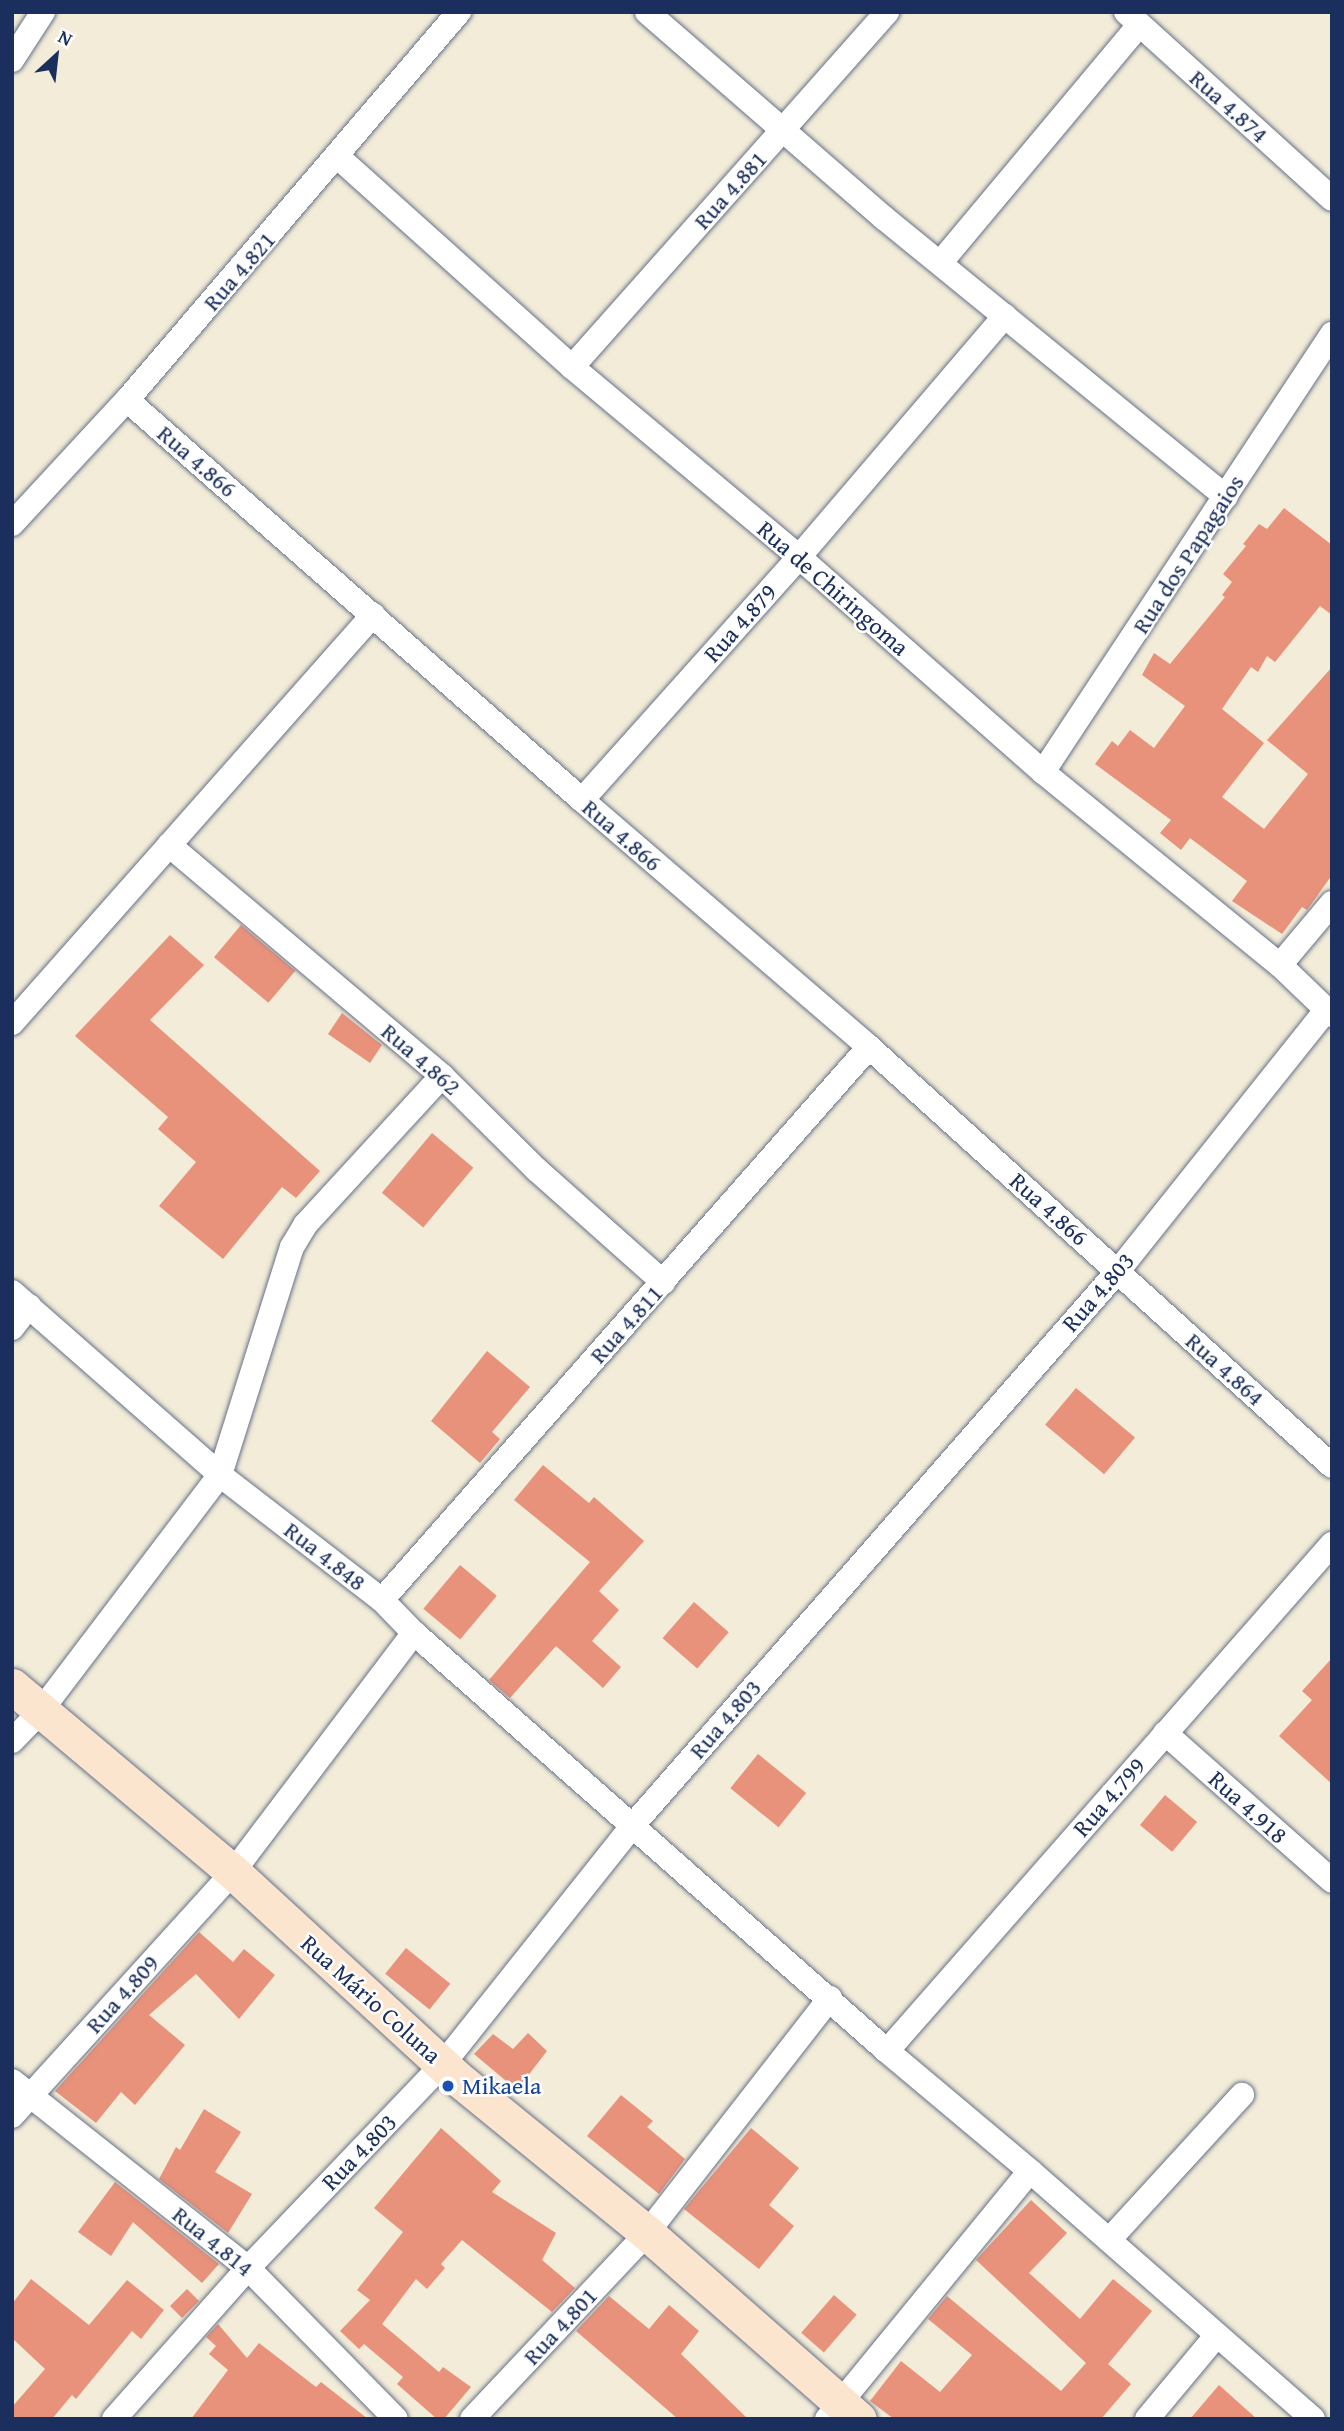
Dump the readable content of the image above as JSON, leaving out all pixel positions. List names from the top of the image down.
{
  "streets": {
    "main road": ["Rua Mário Coluna"],
    "street": [
      "Rua 4.874",
      "Rua 4.881",
      "Rua 4.821",
      "Rua 4.866",
      "Rua dos Papagaios",
      "Rua de Chiringoma",
      "Rua 4.879",
      "Rua 4.862",
      "Rua 4.803",
      "Rua 4.811",
      "Rua 4.864",
      "Rua 4.848",
      "Rua 4.799",
      "Rua 4.918",
      "Rua 4.809",
      "Rua 4.814",
      "Rua 4.801"
    ]
  },
  "crossings": [
    ["Rua 4.881", "Rua de Chiringoma"],
    ["Rua 4.821", "Rua 4.866"],
    ["Rua 4.821", "Rua de Chiringoma"],
    ["Rua 4.866", "Rua 4.879"],
    ["Rua 4.866", "Rua 4.803"],
    ["Rua 4.866", "Rua 4.811"],
    ["Rua 4.866", "Rua 4.864"],
    ["Rua dos Papagaios", "Rua de Chiringoma"],
    ["Rua de Chiringoma", "Rua 4.879"],
    ["Rua de Chiringoma", "Rua 4.803"],
    ["Rua 4.862", "Rua 4.811"],
    ["Rua 4.803", "Rua 4.864"],
    ["Rua 4.803", "Rua 4.848"],
    ["Rua 4.803", "Rua Mário Coluna"],
    ["Rua 4.803", "Rua 4.814"],
    ["Rua 4.811", "Rua 4.848"],
    ["Rua 4.848", "Rua 4.799"],
    ["Rua 4.848", "Rua 4.809"],
    ["Rua 4.848", "Rua 4.801"],
    ["Rua 4.799", "Rua 4.918"],
    ["Rua 4.809", "Rua Mário Coluna"],
    ["Rua 4.809", "Rua 4.814"],
    ["Rua Mário Coluna", "Rua 4.801"]
  ],
  "places": ["Mikaela"],
  "north": "top right"
}
